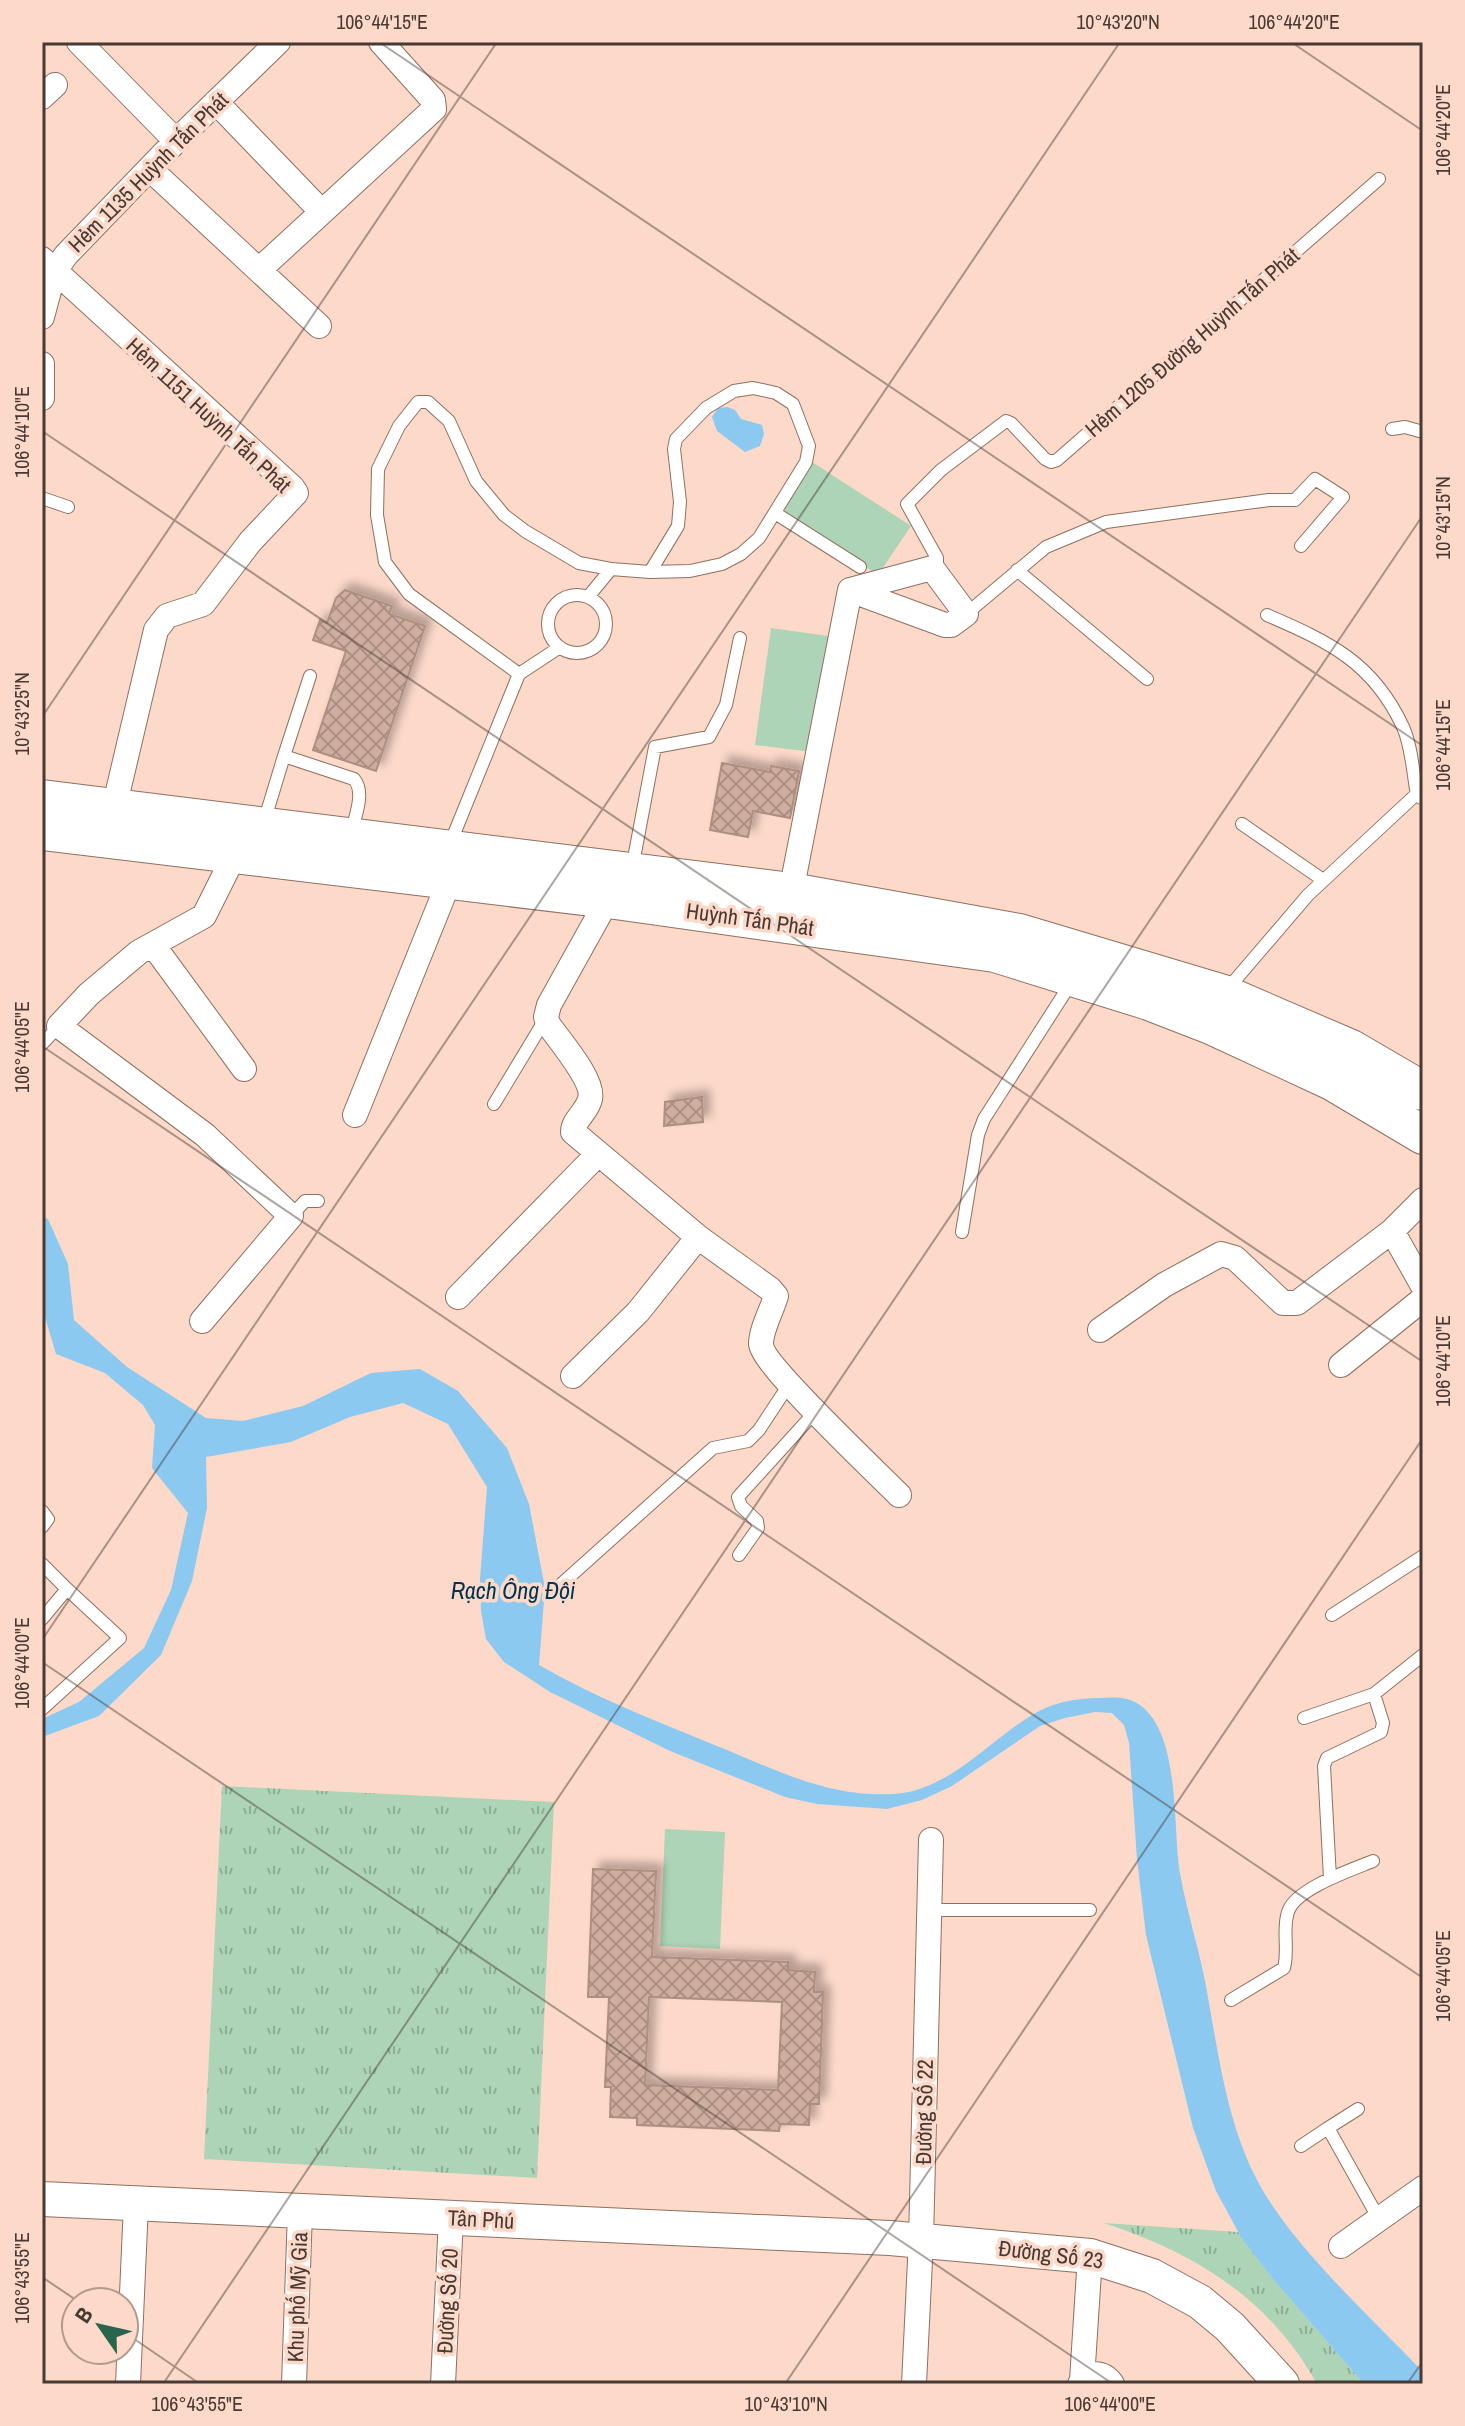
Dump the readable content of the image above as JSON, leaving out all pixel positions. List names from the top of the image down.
{
  "streets": {
    "main road": ["Huỳnh Tấn Phát"],
    "street": [
      "Hẻm 1135 Huỳnh Tấn Phát",
      "Hẻm 1151 Huỳnh Tấn Phát",
      "Đường Số 22",
      "Tân Phú",
      "Đường Số 23",
      "Khu phố Mỹ Gia",
      "Đường Số 20"
    ],
    "lane": ["Hẻm 1205 Đường Huỳnh Tấn Phát"]
  },
  "crossings": [
    ["Hẻm 1135 Huỳnh Tấn Phát", "Hẻm 1151 Huỳnh Tấn Phát"],
    ["Hẻm 1151 Huỳnh Tấn Phát", "Huỳnh Tấn Phát"],
    ["Đường Số 22", "Tân Phú"],
    ["Đường Số 22", "Đường Số 23"],
    ["Tân Phú", "Đường Số 23"],
    ["Tân Phú", "Khu phố Mỹ Gia"],
    ["Tân Phú", "Đường Số 20"]
  ],
  "water": ["Rạch Ông Đội"],
  "north": "top left",
  "coordinates": [
    "106°44'15\"E",
    "10°43'20\"N",
    "106°44'20\"E",
    "106°44'10\"E",
    "10°43'15\"N",
    "10°43'25\"N",
    "106°44'05\"E",
    "106°44'00\"E",
    "106°43'55\"E",
    "10°43'10\"N"
  ]
}
